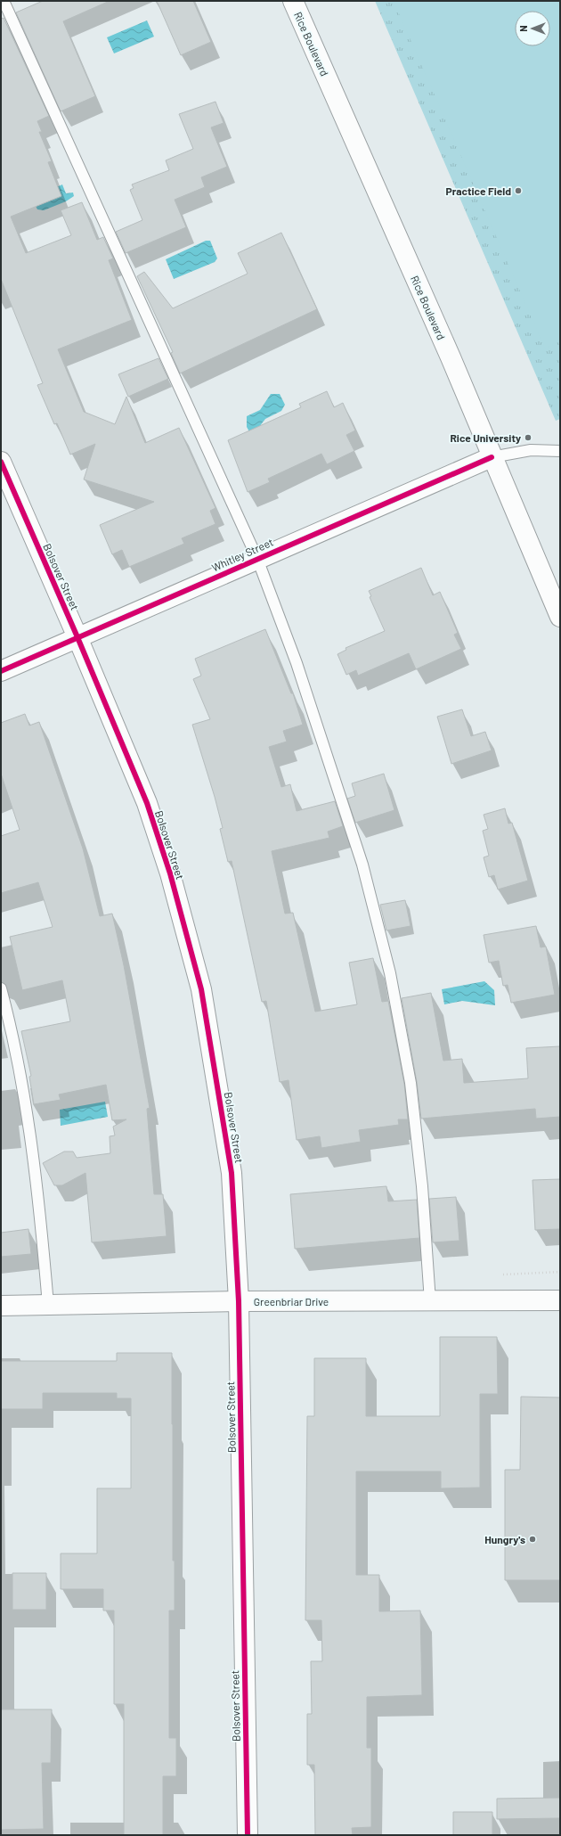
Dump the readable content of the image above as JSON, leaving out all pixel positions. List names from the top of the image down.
{
  "streets": {
    "street": [
      "Rice Boulevard",
      "Whitley Street",
      "Bolsover Street",
      "Greenbriar Drive"
    ]
  },
  "crossings": [
    ["Rice Boulevard", "Whitley Street"],
    ["Whitley Street", "Bolsover Street"],
    ["Bolsover Street", "Greenbriar Drive"]
  ],
  "places": ["Practice Field", "Rice University", "Hungry's"],
  "north": "left"
}
